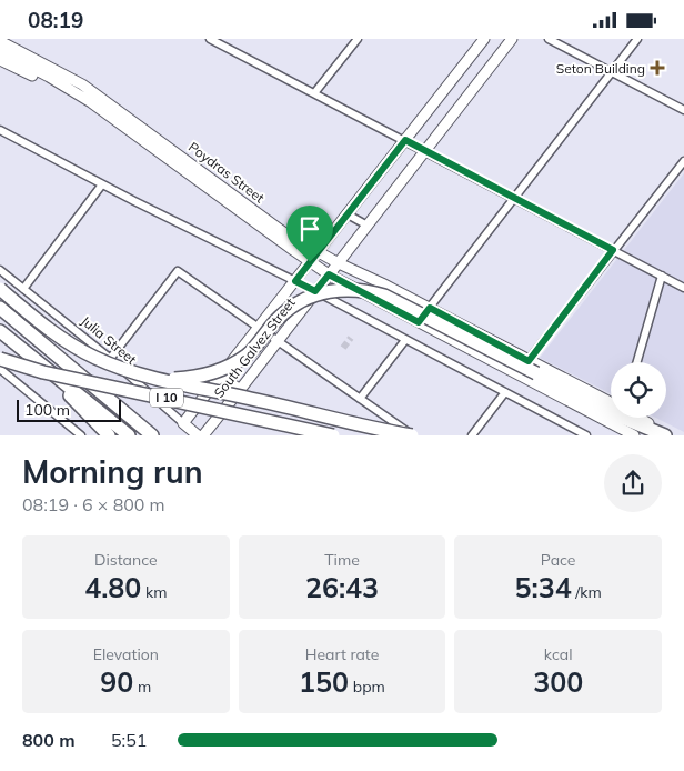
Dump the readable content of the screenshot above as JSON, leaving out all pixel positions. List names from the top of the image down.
{
  "streets": {
    "highway": ["I 10"],
    "main road": ["Poydras Street", "Julia Street", "South Galvez Street"]
  },
  "crossings": [
    ["Poydras Street", "South Galvez Street"],
    ["Julia Street", "South Galvez Street"]
  ],
  "places": {
    "health": ["Seton Building"]
  },
  "scale_bar": "100 m",
  "page": {
    "status": "08:19",
    "scale": "100 m",
    "heading": ["Morning run", "08:19 · 6 × 800 m"],
    "stats": [
      ["Distance", "4.80 km"],
      ["Time", "26:43"],
      ["Pace", "5:34 /km"],
      ["Elevation", "90 m"],
      ["Heart rate", "150 bpm"],
      ["kcal", "300"]
    ],
    "list": [
      {
        "name": "800 m",
        "note": "5:51"
      }
    ]
  }
}
